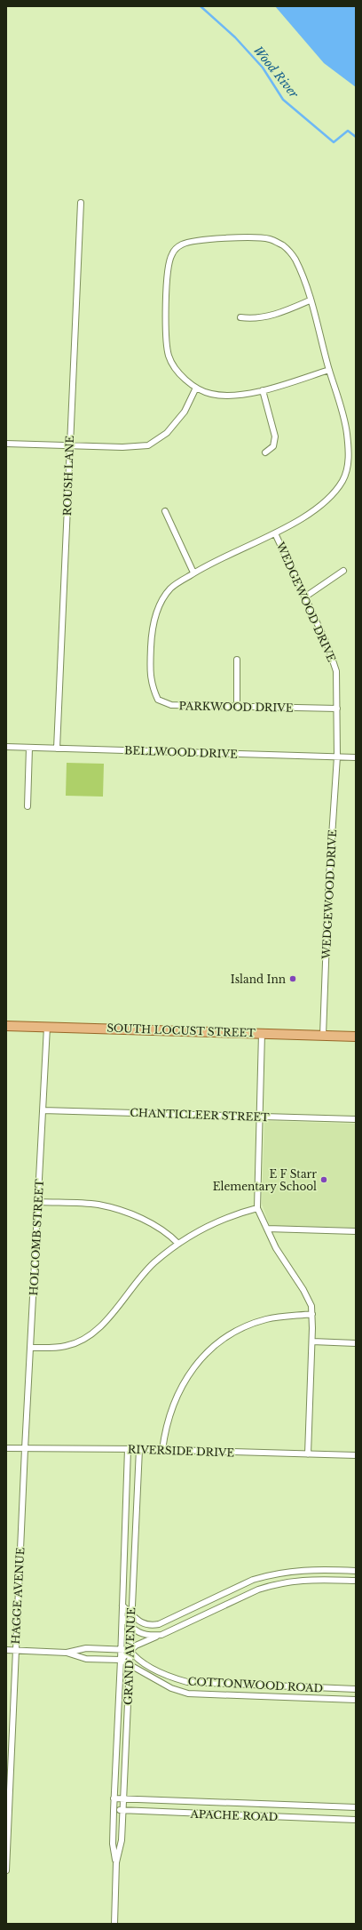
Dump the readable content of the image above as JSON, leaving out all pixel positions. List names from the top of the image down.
{
  "streets": {
    "main road": ["SOUTH LOCUST STREET"],
    "street": [
      "ROUSH LANE",
      "WEDGEWOOD DRIVE",
      "PARKWOOD DRIVE",
      "BELLWOOD DRIVE",
      "CHANTICLEER STREET",
      "HOLCOMB STREET",
      "RIVERSIDE DRIVE",
      "HAGGE AVENUE",
      "GRAND AVENUE",
      "COTTONWOOD ROAD",
      "APACHE ROAD"
    ]
  },
  "crossings": [
    ["ROUSH LANE", "BELLWOOD DRIVE"],
    ["WEDGEWOOD DRIVE", "PARKWOOD DRIVE"],
    ["WEDGEWOOD DRIVE", "BELLWOOD DRIVE"],
    ["WEDGEWOOD DRIVE", "SOUTH LOCUST STREET"],
    ["SOUTH LOCUST STREET", "HOLCOMB STREET"],
    ["CHANTICLEER STREET", "HOLCOMB STREET"],
    ["HOLCOMB STREET", "RIVERSIDE DRIVE"],
    ["HOLCOMB STREET", "HAGGE AVENUE"],
    ["RIVERSIDE DRIVE", "HAGGE AVENUE"],
    ["RIVERSIDE DRIVE", "GRAND AVENUE"],
    ["GRAND AVENUE", "COTTONWOOD ROAD"],
    ["GRAND AVENUE", "APACHE ROAD"]
  ],
  "water": ["Wood River"],
  "places": ["Island Inn", "E F Starr Elementary School"]
}
